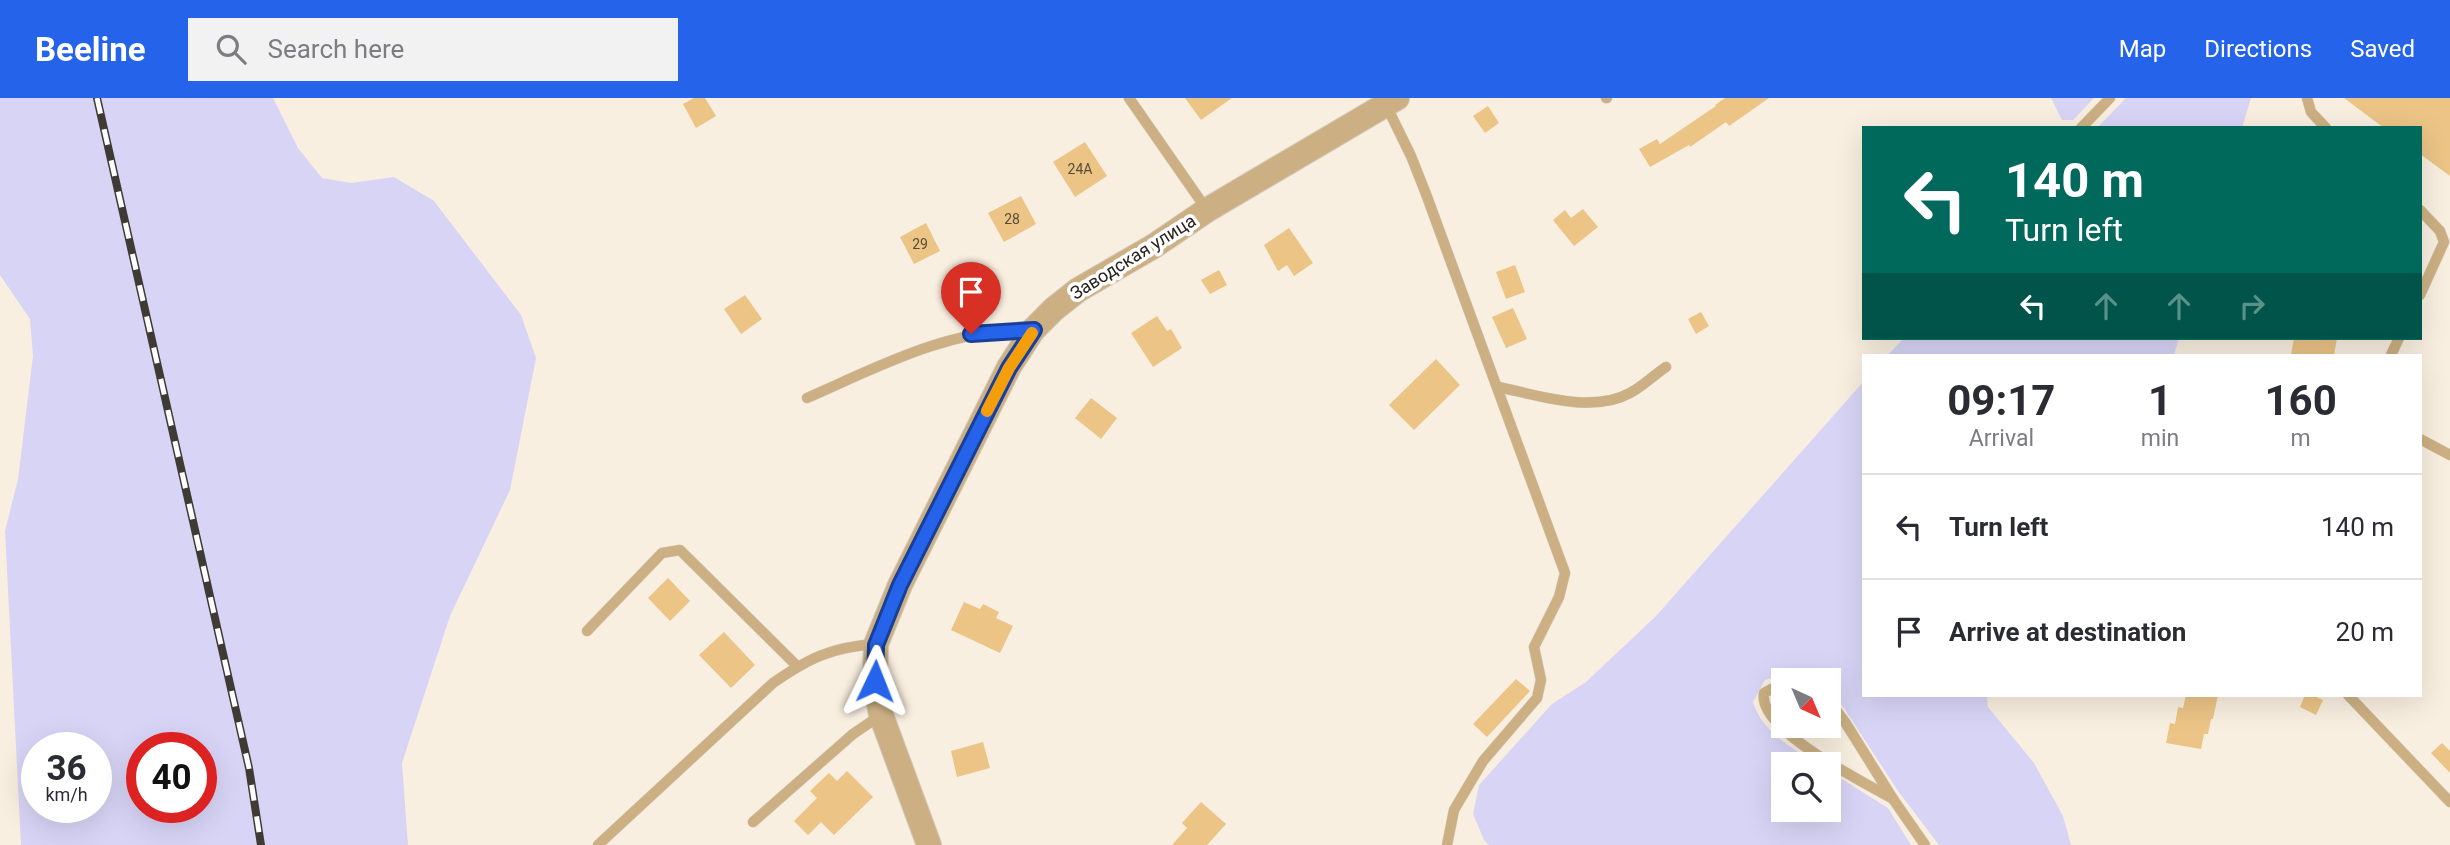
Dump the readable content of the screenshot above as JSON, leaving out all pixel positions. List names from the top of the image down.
{
  "streets": {
    "street": ["Заводская улица"]
  },
  "house_numbers": ["24А", "28", "29"],
  "north": "bottom right",
  "page": {
    "header": "Beeline",
    "search": "Search here",
    "nav": ["Map", "Directions", "Saved"],
    "turn": ["140 m", "Turn left"],
    "eta": [
      "09:17",
      "Arrival",
      "1",
      "min",
      "160",
      "m"
    ],
    "list": [
      {
        "name": "Turn left",
        "value": "140 m"
      },
      {
        "name": "Arrive at destination",
        "value": "20 m"
      }
    ],
    "speed": "36 km/h",
    "limit": "40"
  }
}
